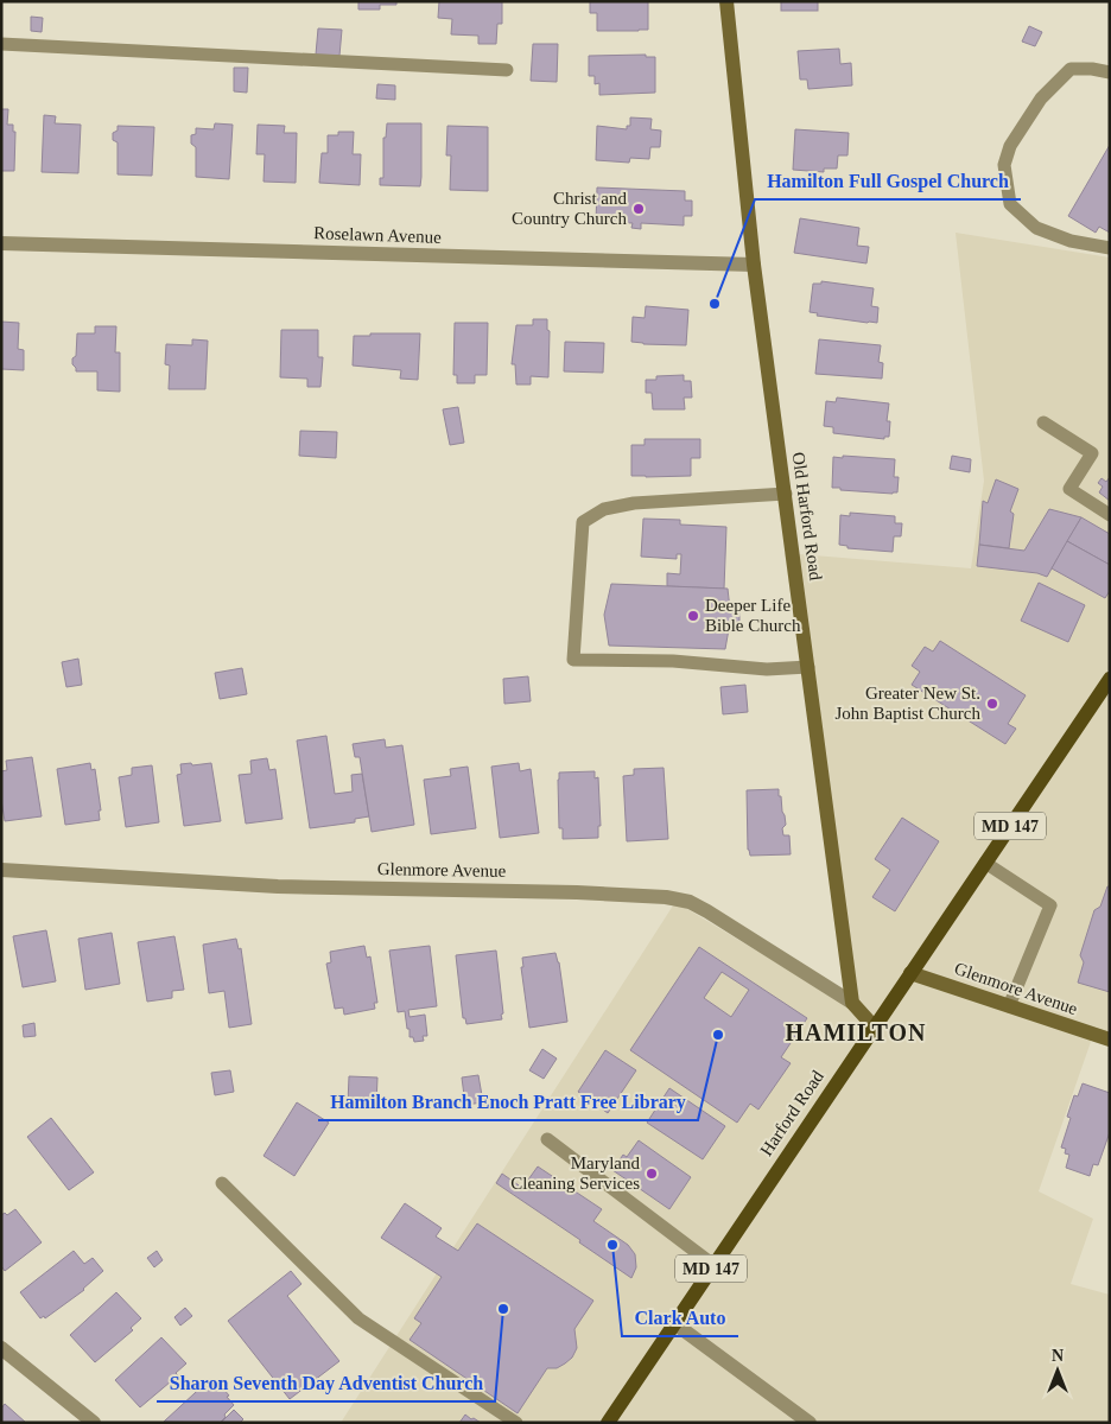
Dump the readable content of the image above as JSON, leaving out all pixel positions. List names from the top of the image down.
{
  "streets": {
    "main road": ["MD 147", "Harford Road"],
    "street": ["Roselawn Avenue", "Old Harford Road", "Glenmore Avenue"]
  },
  "crossings": [
    ["Roselawn Avenue", "Old Harford Road"],
    ["Old Harford Road", "Glenmore Avenue"],
    ["Glenmore Avenue", "Harford Road"]
  ],
  "districts": ["HAMILTON"],
  "places": [
    "Christ and Country Church",
    "Hamilton Full Gospel Church",
    "Deeper Life Bible Church",
    "Greater New St. John Baptist Church",
    "Hamilton Branch Enoch Pratt Free Library",
    "Maryland Cleaning Services",
    "Clark Auto",
    "Sharon Seventh Day Adventist Church"
  ],
  "north": "top"
}
